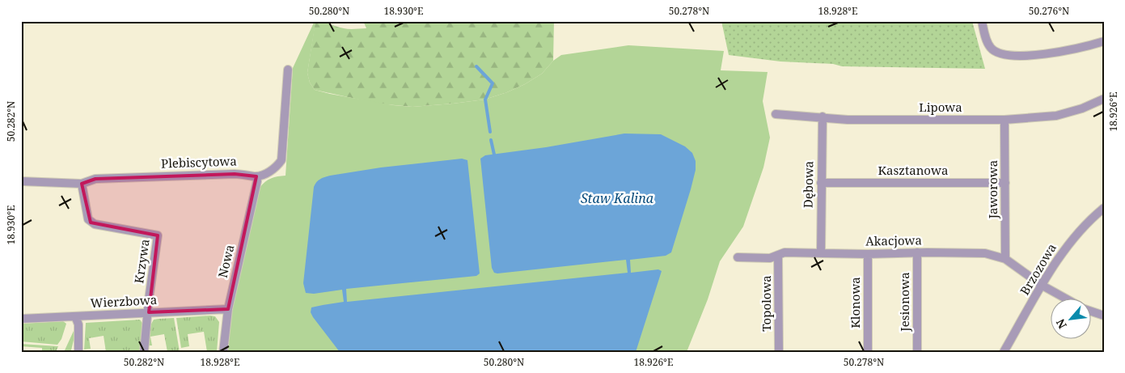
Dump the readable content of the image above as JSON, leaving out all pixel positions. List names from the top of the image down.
{
  "streets": {
    "street": [
      "Lipowa",
      "Plebiscytowa",
      "Kasztanowa",
      "Dębowa",
      "Jaworowa",
      "Akacjowa",
      "Krzywa",
      "Nowa",
      "Brzozowa",
      "Wierzbowa",
      "Jesionowa",
      "Klonowa",
      "Topolowa"
    ]
  },
  "crossings": [
    ["Lipowa", "Dębowa"],
    ["Lipowa", "Jaworowa"],
    ["Plebiscytowa", "Krzywa"],
    ["Plebiscytowa", "Nowa"],
    ["Kasztanowa", "Dębowa"],
    ["Kasztanowa", "Jaworowa"],
    ["Dębowa", "Akacjowa"],
    ["Jaworowa", "Akacjowa"],
    ["Akacjowa", "Brzozowa"],
    ["Akacjowa", "Jesionowa"],
    ["Akacjowa", "Klonowa"],
    ["Akacjowa", "Topolowa"],
    ["Krzywa", "Wierzbowa"],
    ["Nowa", "Wierzbowa"]
  ],
  "water": ["Staw Kalina"],
  "north": "bottom left",
  "coordinates": [
    "50.280°N",
    "18.930°E",
    "50.278°N",
    "18.928°E",
    "50.276°N",
    "18.926°E",
    "50.282°N"
  ]
}
